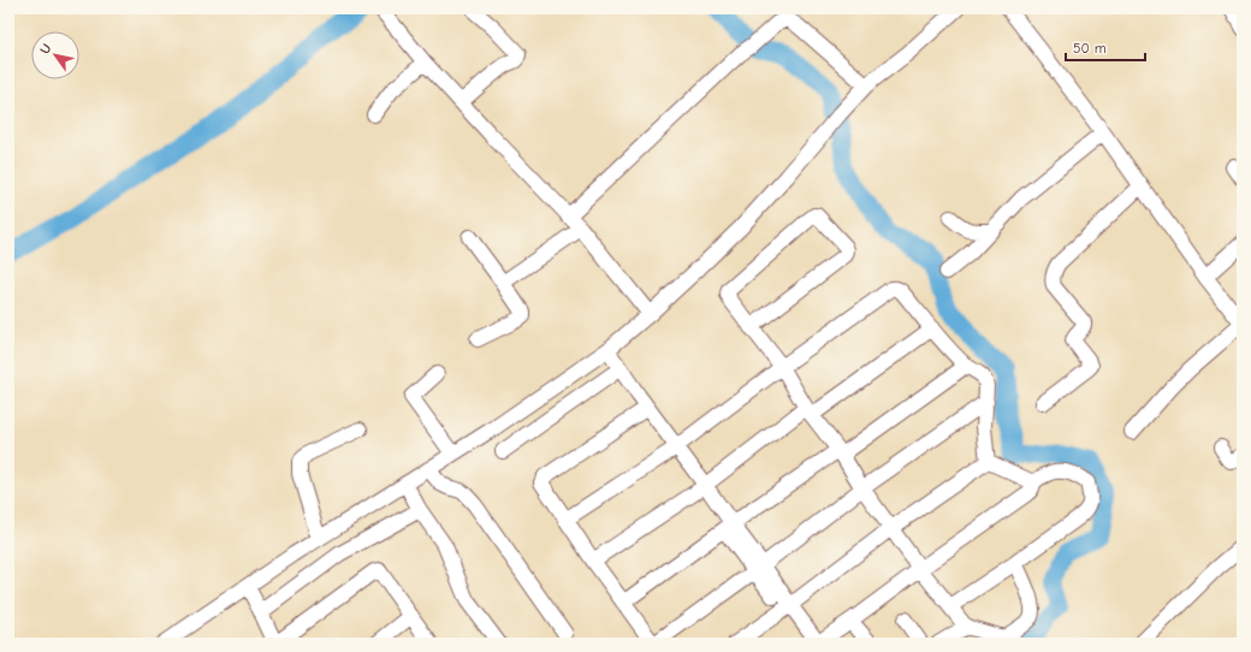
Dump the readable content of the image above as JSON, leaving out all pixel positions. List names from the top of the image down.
{
  "scale_bar": "50 m",
  "north": "top left"
}
